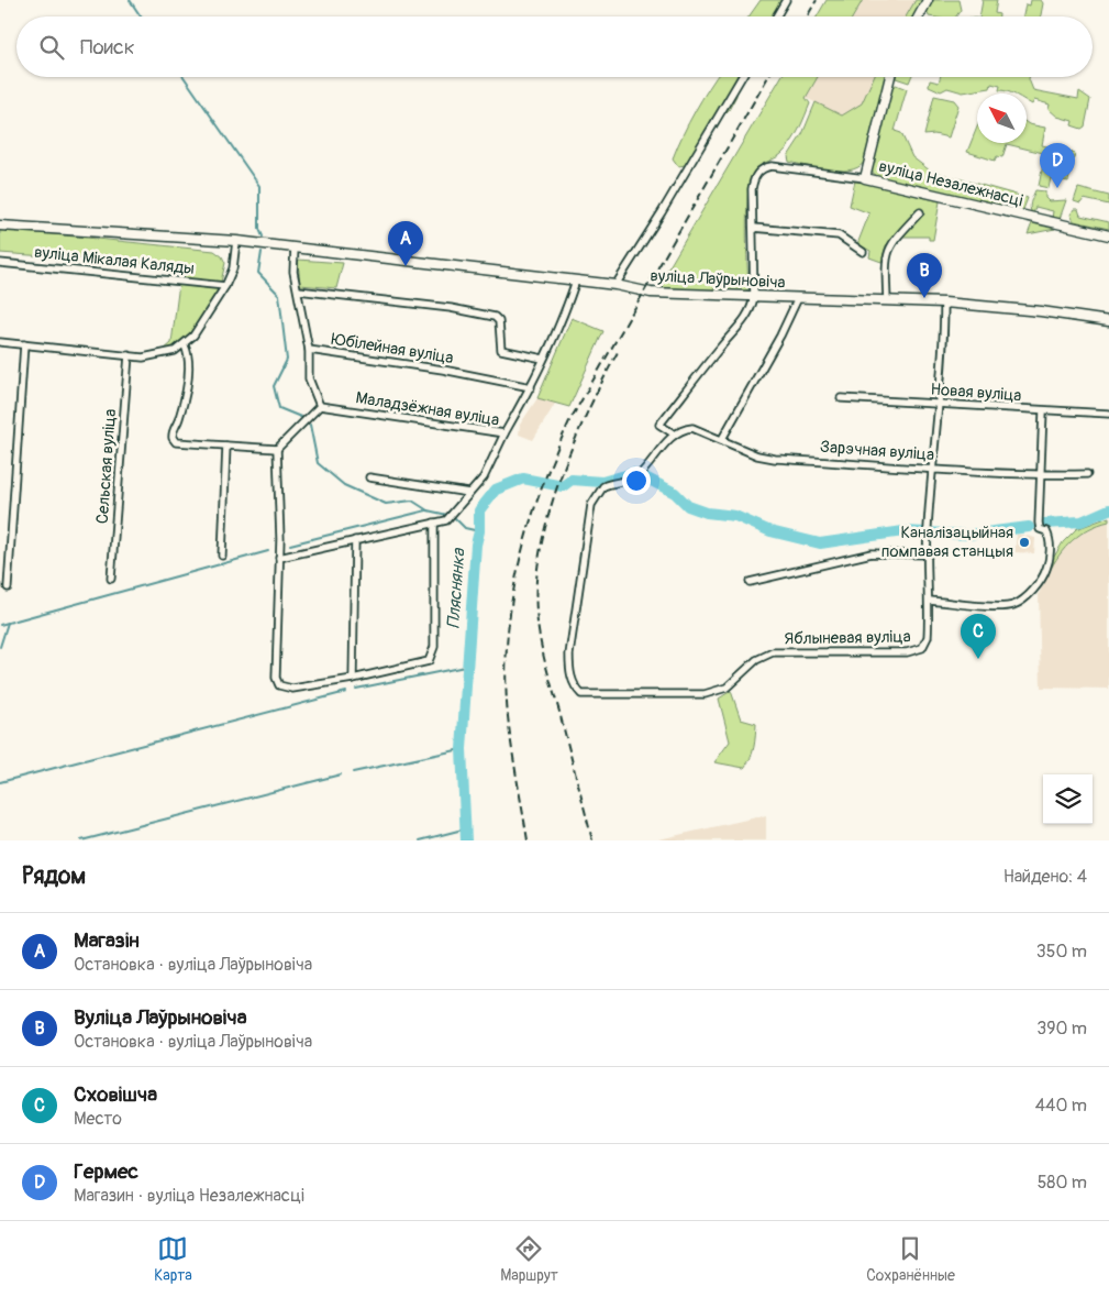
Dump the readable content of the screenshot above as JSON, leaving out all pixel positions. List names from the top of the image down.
{
  "streets": {
    "main road": ["вуліца Незалежнасці", "вуліца Лаўрыновіча"],
    "street": [
      "вуліца Мікалая Каляды",
      "Юбілейная вуліца",
      "Новая вуліца",
      "Маладзёжная вуліца",
      "Зарэчная вуліца",
      "Сельская вуліца",
      "Яблыневая вуліца"
    ]
  },
  "crossings": [
    ["вуліца Лаўрыновіча", "Юбілейная вуліца"],
    ["вуліца Лаўрыновіча", "Яблыневая вуліца"],
    ["Новая вуліца", "Яблыневая вуліца"],
    ["Зарэчная вуліца", "Яблыневая вуліца"]
  ],
  "water": ["Пляснянка"],
  "places": ["Каналізацыйная помпавая станцыя"],
  "north": "top left",
  "page": {
    "search": "Поиск",
    "pins": [
      "D",
      "A",
      "B",
      "C"
    ],
    "heading": ["Рядом", "Найдено: 4"],
    "list": [
      {
        "mark": "A",
        "name": "Магазін",
        "note": "Остановка · вуліца Лаўрыновіча",
        "value": "350 m"
      },
      {
        "mark": "B",
        "name": "Вуліца Лаўрыновіча",
        "note": "Остановка · вуліца Лаўрыновіча",
        "value": "390 m"
      },
      {
        "mark": "C",
        "name": "Сховішча",
        "note": "Место",
        "value": "440 m"
      },
      {
        "mark": "D",
        "name": "Гермес",
        "note": "Магазин · вуліца Незалежнасці",
        "value": "580 m"
      }
    ],
    "nav": ["Карта", "Маршрут", "Сохранённые"]
  }
}
